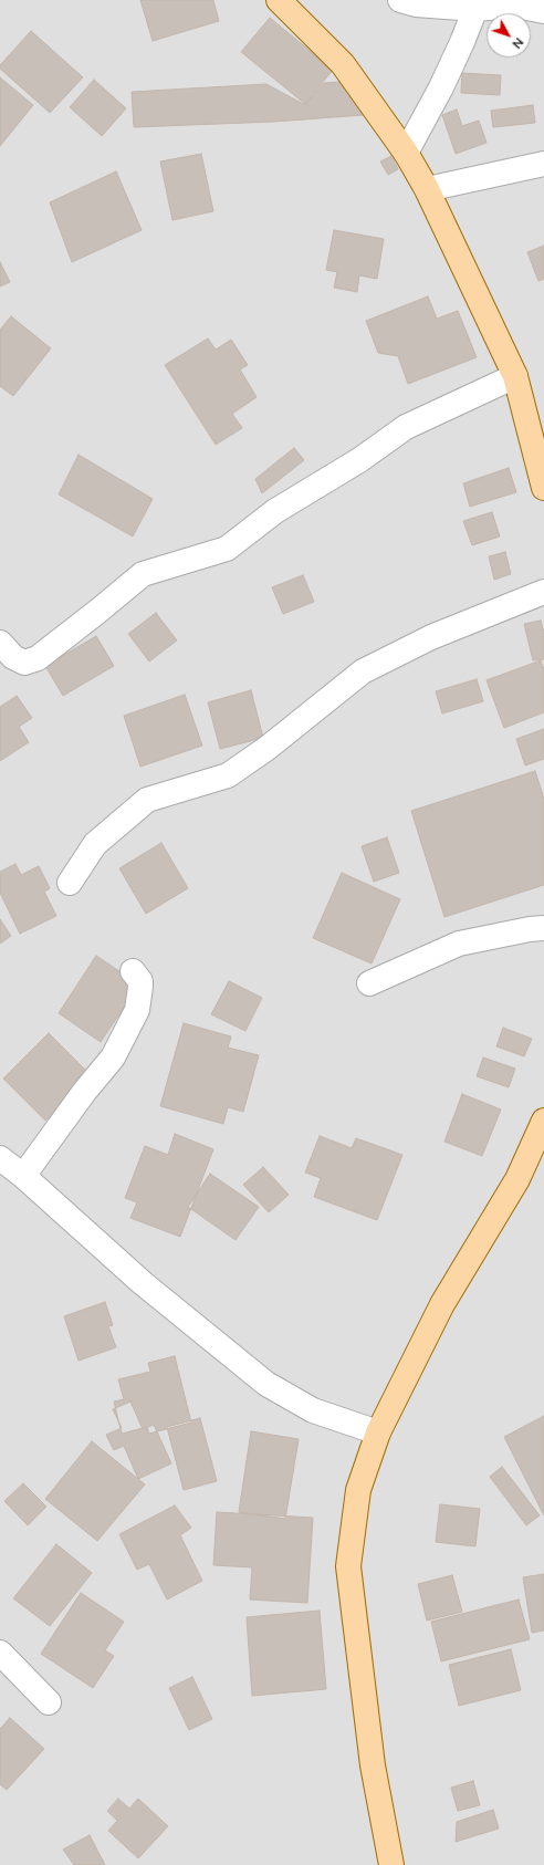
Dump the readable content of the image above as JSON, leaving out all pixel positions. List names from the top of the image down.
{
  "north": "bottom right"
}
